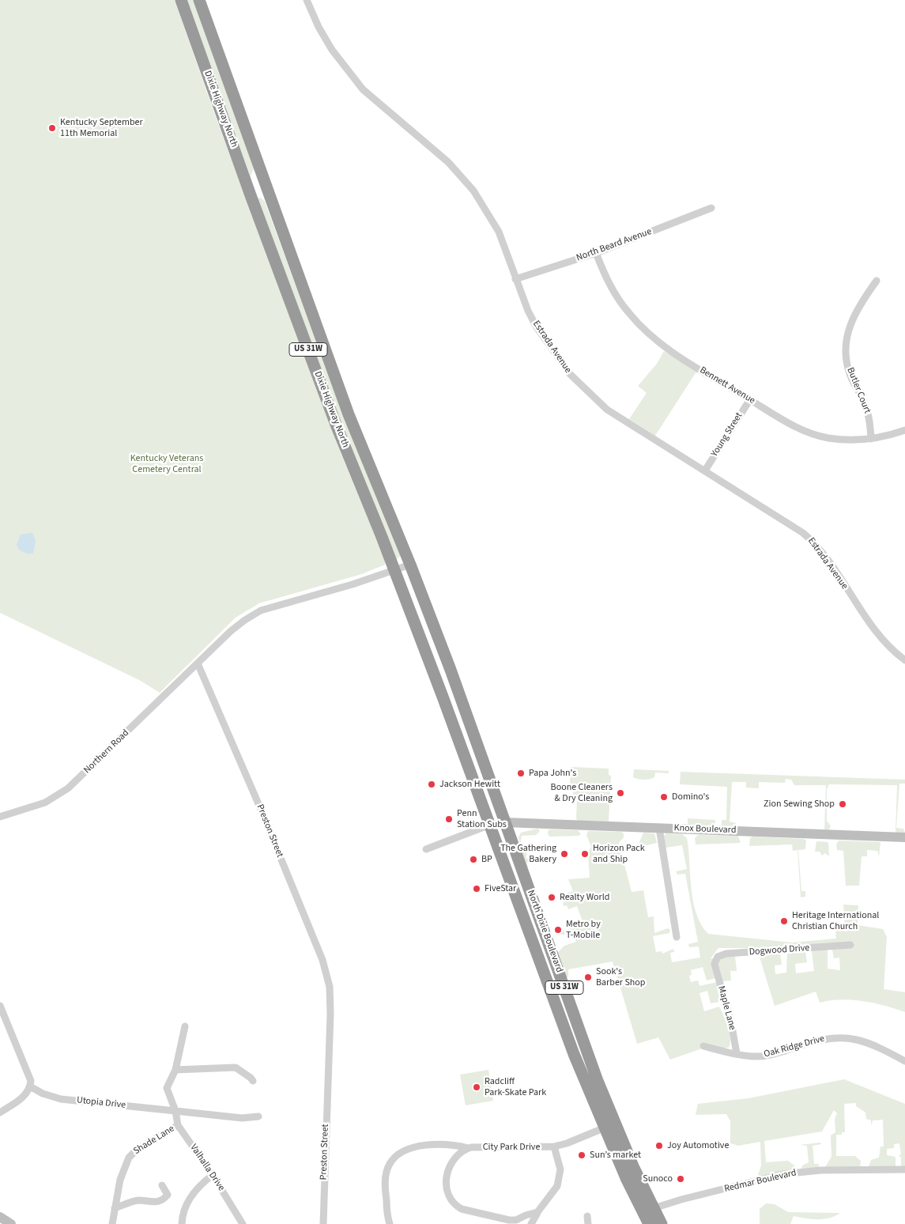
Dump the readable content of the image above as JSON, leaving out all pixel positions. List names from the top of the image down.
{
  "streets": {
    "highway": ["Dixie Highway North", "US 31W", "North Dixie Boulevard"],
    "main road": ["Knox Boulevard"],
    "street": [
      "North Beard Avenue",
      "Estrada Avenue",
      "Bennett Avenue",
      "Butler Court",
      "Young Street",
      "Northern Road",
      "Preston Street",
      "Dogwood Drive",
      "Maple Lane",
      "Oak Ridge Drive",
      "Utopia Drive",
      "Shade Lane",
      "City Park Drive",
      "Valhalla Drive",
      "Redmar Boulevard"
    ]
  },
  "crossings": [
    ["Dixie Highway North", "North Dixie Boulevard"],
    ["North Beard Avenue", "Estrada Avenue"],
    ["North Beard Avenue", "Bennett Avenue"],
    ["Estrada Avenue", "Young Street"],
    ["Bennett Avenue", "Butler Court"],
    ["Bennett Avenue", "Young Street"],
    ["Northern Road", "Preston Street"],
    ["Knox Boulevard", "North Dixie Boulevard"],
    ["North Dixie Boulevard", "City Park Drive"],
    ["North Dixie Boulevard", "Redmar Boulevard"],
    ["Dogwood Drive", "Maple Lane"],
    ["Maple Lane", "Oak Ridge Drive"],
    ["Utopia Drive", "Valhalla Drive"],
    ["Shade Lane", "Valhalla Drive"]
  ],
  "parks": ["Kentucky Veterans Cemetery Central"],
  "places": [
    "Kentucky September 11th Memorial",
    "Papa John's",
    "Jackson Hewitt",
    "Boone Cleaners & Dry Cleaning",
    "Domino's",
    "Zion Sewing Shop",
    "Penn Station Subs",
    "The Gathering Bakery",
    "Horizon Pack and Ship",
    "BP",
    "FiveStar",
    "Realty World",
    "Heritage International Christian Church",
    "Metro by T-Mobile",
    "Sook's Barber Shop",
    "Radcliff Park-Skate Park",
    "Joy Automotive",
    "Sun’s market",
    "Sunoco"
  ]
}
